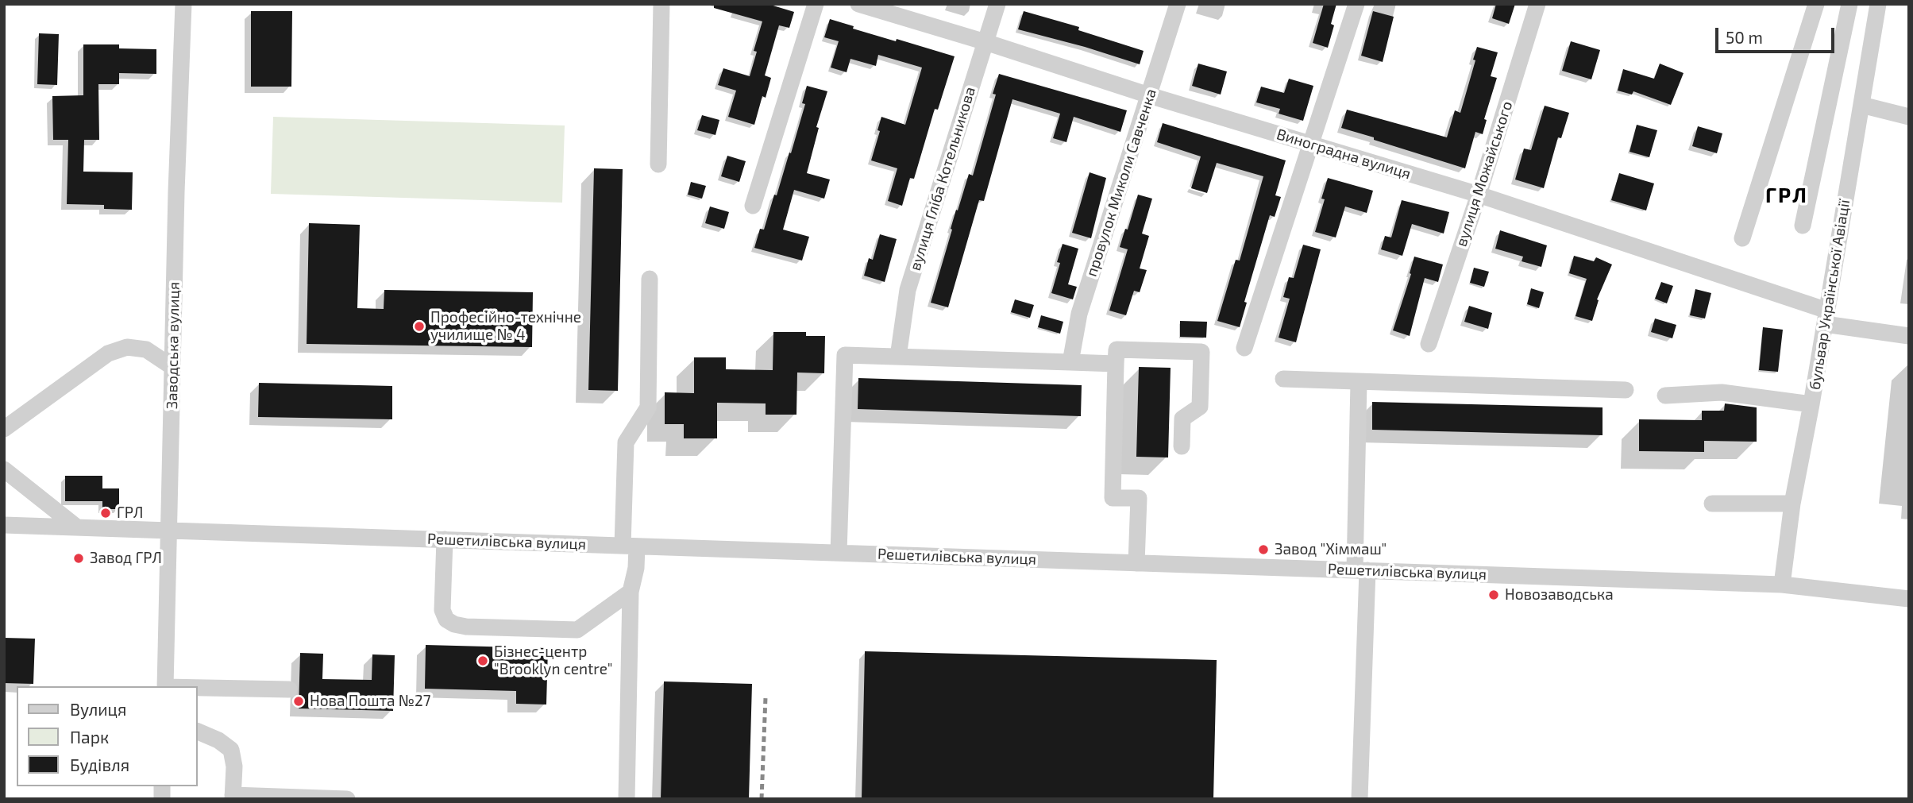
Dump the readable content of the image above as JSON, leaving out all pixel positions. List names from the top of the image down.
{
  "streets": {
    "street": [
      "Виноградна вулиця",
      "вулиця Можайського",
      "вулиця Гліба Котельникова",
      "провулок Миколи Савченка",
      "бульвар Української Авіації",
      "Заводська вулиця",
      "Решетилівська вулиця"
    ]
  },
  "crossings": [
    ["Виноградна вулиця", "вулиця Можайського"],
    ["Виноградна вулиця", "вулиця Гліба Котельникова"],
    ["Виноградна вулиця", "провулок Миколи Савченка"],
    ["Виноградна вулиця", "бульвар Української Авіації"],
    ["бульвар Української Авіації", "Решетилівська вулиця"],
    ["Заводська вулиця", "Решетилівська вулиця"]
  ],
  "districts": ["ГРЛ"],
  "places": [
    "Професійно-технічне училище № 4",
    "ГРЛ",
    "Завод \"Хіммаш\"",
    "Завод ГРЛ",
    "Новозаводська",
    "Бізнес-центр \"Brooklyn centre\"",
    "Нова Пошта №27"
  ],
  "legend": ["Вулиця", "Парк", "Будівля"],
  "scale_bar": "50 m"
}
